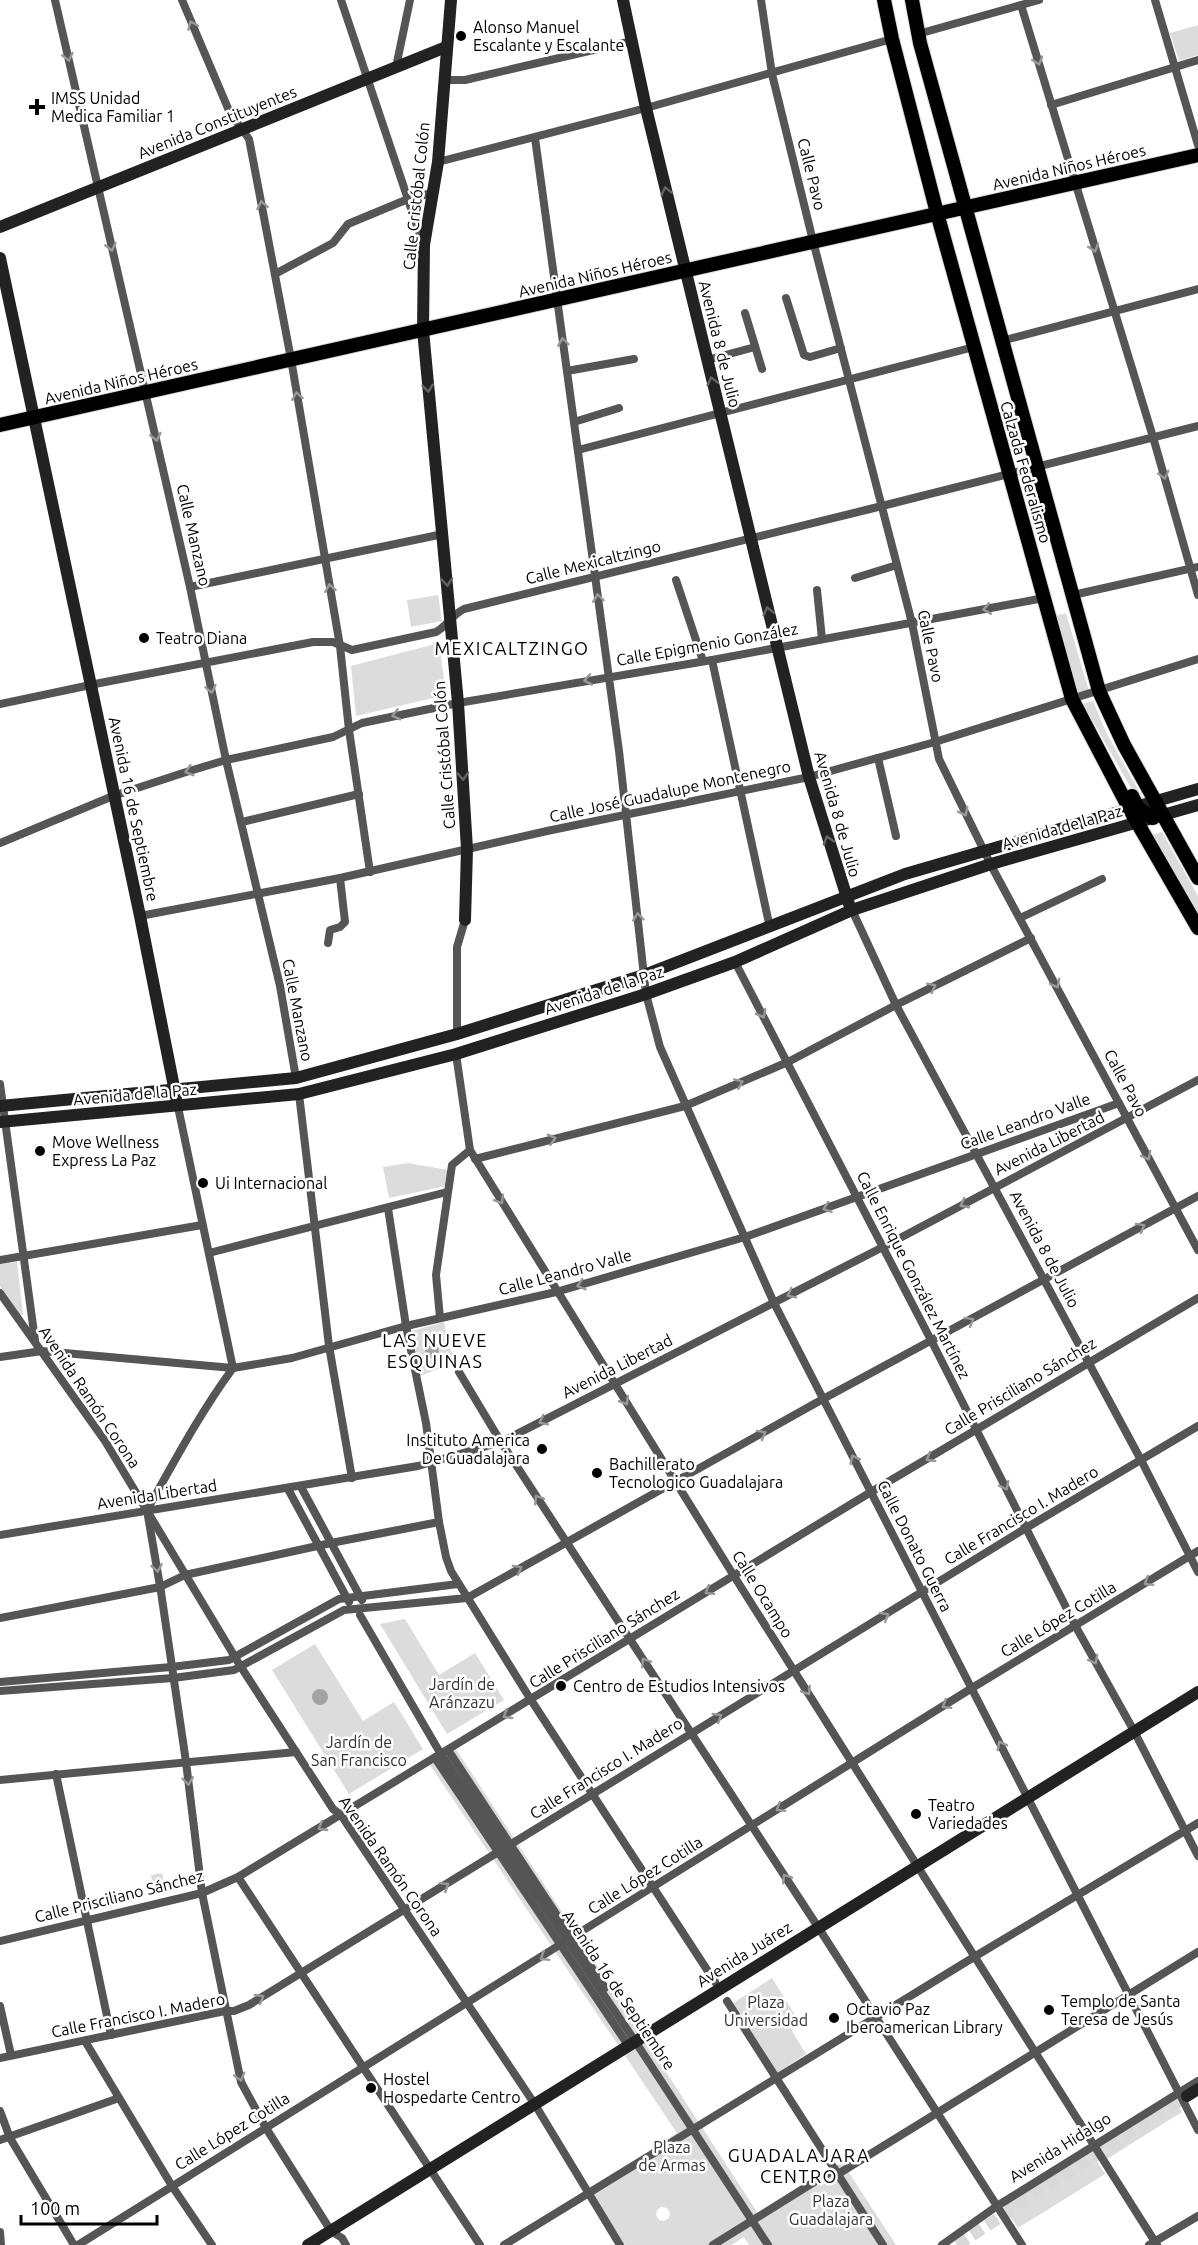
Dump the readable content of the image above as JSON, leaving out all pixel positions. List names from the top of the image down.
{
  "streets": {
    "main road": ["Avenida Niños Héroes", "Calzada Federalismo"],
    "street": [
      "Avenida Constituyentes",
      "Calle Pavo",
      "Calle Cristóbal Colón",
      "Avenida 8 de Julio",
      "Calle Manzano",
      "Calle Mexicaltzingo",
      "Calle Epigmenio González",
      "Calle José Guadalupe Montenegro",
      "Avenida 16 de Septiembre",
      "Avenida de la Paz",
      "Calle Leandro Valle",
      "Avenida Libertad",
      "Calle Enrique González Martínez",
      "Calle Prisciliano Sánchez",
      "Avenida Ramón Corona",
      "Calle Francisco I. Madero",
      "Calle Donato Guerra",
      "Calle Ocampo",
      "Calle López Cotilla",
      "Avenida Juárez",
      "Avenida Hidalgo"
    ]
  },
  "crossings": [
    ["Avenida Constituyentes", "Calle Cristóbal Colón"],
    ["Avenida Constituyentes", "Calle Manzano"],
    ["Avenida Niños Héroes", "Calle Pavo"],
    ["Avenida Niños Héroes", "Calle Cristóbal Colón"],
    ["Avenida Niños Héroes", "Avenida 8 de Julio"],
    ["Avenida Niños Héroes", "Calzada Federalismo"],
    ["Avenida Niños Héroes", "Calle Manzano"],
    ["Avenida Niños Héroes", "Avenida 16 de Septiembre"],
    ["Calle Pavo", "Calle Mexicaltzingo"],
    ["Calle Pavo", "Calle Epigmenio González"],
    ["Calle Pavo", "Calle José Guadalupe Montenegro"],
    ["Calle Pavo", "Avenida de la Paz"],
    ["Calle Pavo", "Calle Leandro Valle"],
    ["Calle Pavo", "Avenida Libertad"],
    ["Calle Cristóbal Colón", "Calle Mexicaltzingo"],
    ["Calle Cristóbal Colón", "Calle Epigmenio González"],
    ["Calle Cristóbal Colón", "Calle José Guadalupe Montenegro"],
    ["Calle Cristóbal Colón", "Avenida de la Paz"],
    ["Calle Cristóbal Colón", "Calle Ocampo"],
    ["Avenida 8 de Julio", "Calle Mexicaltzingo"],
    ["Avenida 8 de Julio", "Calle Epigmenio González"],
    ["Avenida 8 de Julio", "Calle José Guadalupe Montenegro"],
    ["Avenida 8 de Julio", "Avenida de la Paz"],
    ["Avenida 8 de Julio", "Calle Leandro Valle"],
    ["Avenida 8 de Julio", "Avenida Libertad"],
    ["Avenida 8 de Julio", "Calle Prisciliano Sánchez"],
    ["Avenida 8 de Julio", "Calle Francisco I. Madero"],
    ["Avenida 8 de Julio", "Calle López Cotilla"],
    ["Calzada Federalismo", "Calle Mexicaltzingo"],
    ["Calzada Federalismo", "Calle Epigmenio González"],
    ["Calzada Federalismo", "Calle José Guadalupe Montenegro"],
    ["Calzada Federalismo", "Avenida de la Paz"],
    ["Calle Manzano", "Calle Mexicaltzingo"],
    ["Calle Manzano", "Calle Epigmenio González"],
    ["Calle Manzano", "Calle José Guadalupe Montenegro"],
    ["Calle Manzano", "Avenida de la Paz"],
    ["Calle Mexicaltzingo", "Avenida 16 de Septiembre"],
    ["Calle Epigmenio González", "Avenida 16 de Septiembre"],
    ["Calle José Guadalupe Montenegro", "Avenida 16 de Septiembre"],
    ["Avenida 16 de Septiembre", "Avenida de la Paz"],
    ["Avenida 16 de Septiembre", "Calle Leandro Valle"],
    ["Avenida 16 de Septiembre", "Calle Prisciliano Sánchez"],
    ["Avenida 16 de Septiembre", "Calle Francisco I. Madero"],
    ["Avenida 16 de Septiembre", "Calle López Cotilla"],
    ["Avenida 16 de Septiembre", "Avenida Juárez"],
    ["Avenida de la Paz", "Calle Enrique González Martínez"],
    ["Avenida de la Paz", "Calle Donato Guerra"],
    ["Calle Leandro Valle", "Calle Enrique González Martínez"],
    ["Calle Leandro Valle", "Avenida Ramón Corona"],
    ["Calle Leandro Valle", "Calle Donato Guerra"],
    ["Calle Leandro Valle", "Calle Ocampo"],
    ["Avenida Libertad", "Calle Enrique González Martínez"],
    ["Avenida Libertad", "Avenida Ramón Corona"],
    ["Avenida Libertad", "Calle Donato Guerra"],
    ["Avenida Libertad", "Calle Ocampo"],
    ["Calle Enrique González Martínez", "Calle Prisciliano Sánchez"],
    ["Calle Enrique González Martínez", "Calle Francisco I. Madero"],
    ["Calle Enrique González Martínez", "Calle López Cotilla"],
    ["Calle Enrique González Martínez", "Avenida Juárez"],
    ["Calle Prisciliano Sánchez", "Avenida Ramón Corona"],
    ["Calle Prisciliano Sánchez", "Calle Donato Guerra"],
    ["Calle Prisciliano Sánchez", "Calle Ocampo"],
    ["Avenida Ramón Corona", "Calle Francisco I. Madero"],
    ["Avenida Ramón Corona", "Calle López Cotilla"],
    ["Avenida Ramón Corona", "Avenida Juárez"],
    ["Calle Francisco I. Madero", "Calle Donato Guerra"],
    ["Calle Francisco I. Madero", "Calle Ocampo"],
    ["Calle Donato Guerra", "Calle López Cotilla"],
    ["Calle Donato Guerra", "Avenida Juárez"],
    ["Calle Donato Guerra", "Avenida Hidalgo"],
    ["Calle Ocampo", "Calle López Cotilla"],
    ["Calle Ocampo", "Avenida Juárez"],
    ["Calle Ocampo", "Avenida Hidalgo"]
  ],
  "one_way": [
    "Calle Cristóbal Colón",
    "Calle Manzano",
    "Calle Epigmenio González",
    "Calle López Cotilla"
  ],
  "districts": ["MEXICALTZINGO", "LAS NUEVE ESQUINAS", "GUADALAJARA CENTRO"],
  "parks": [
    "Jardín de Aránzazu",
    "Jardín de San Francisco",
    "Plaza Universidad",
    "Plaza de Armas",
    "Plaza Guadalajara"
  ],
  "places": {
    "other": [
      "Alonso Manuel Escalante y Escalante",
      "Teatro Diana",
      "Move Wellness Express La Paz",
      "Ui Internacional",
      "Instituto America De Guadalajara",
      "Bachillerato Tecnologico Guadalajara",
      "Centro de Estudios Intensivos",
      "Teatro Variedades",
      "Templo de Santa Teresa de Jesús",
      "Octavio Paz Iberoamerican Library",
      "Hostel Hospedarte Centro"
    ],
    "health": ["IMSS Unidad Medica Familiar 1"]
  },
  "scale_bar": "100 m"
}
